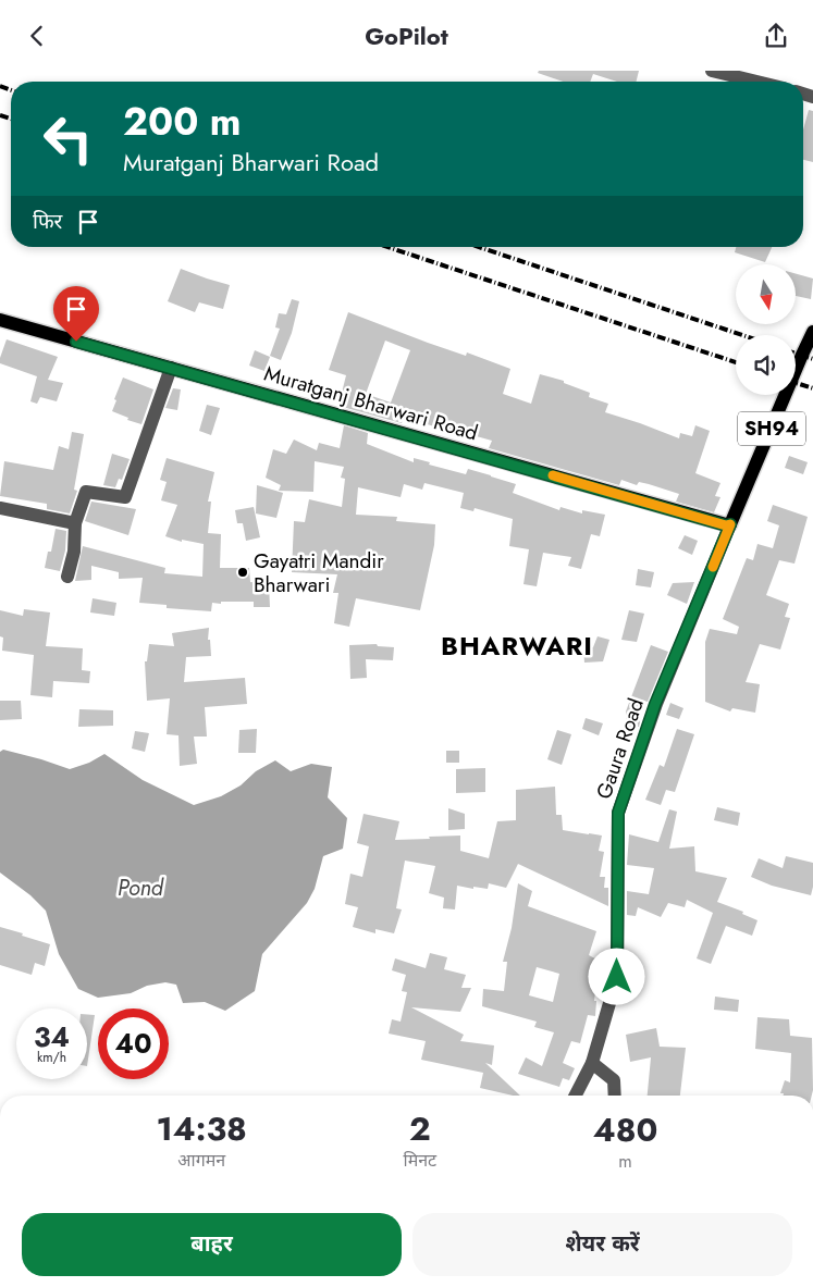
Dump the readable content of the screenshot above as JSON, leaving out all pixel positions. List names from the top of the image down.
{
  "streets": {
    "main road": ["Muratganj Bharwari Road", "SH94"],
    "street": ["Gaura Road"]
  },
  "crossings": [
    ["Muratganj Bharwari Road", "SH94"],
    ["Muratganj Bharwari Road", "Gaura Road"],
    ["SH94", "Gaura Road"]
  ],
  "districts": ["BHARWARI"],
  "water": ["Pond"],
  "places": ["Gayatri Mandir Bharwari"],
  "north": "bottom",
  "page": {
    "header": "GoPilot",
    "turn": ["200 m", "Muratganj Bharwari Road"],
    "then": "फिर",
    "speed": "34 km/h",
    "limit": "40",
    "eta": [
      "14:38",
      "आगमन",
      "2",
      "मिनट",
      "480",
      "m"
    ],
    "buttons": ["बाहर", "शेयर करें"]
  }
}
